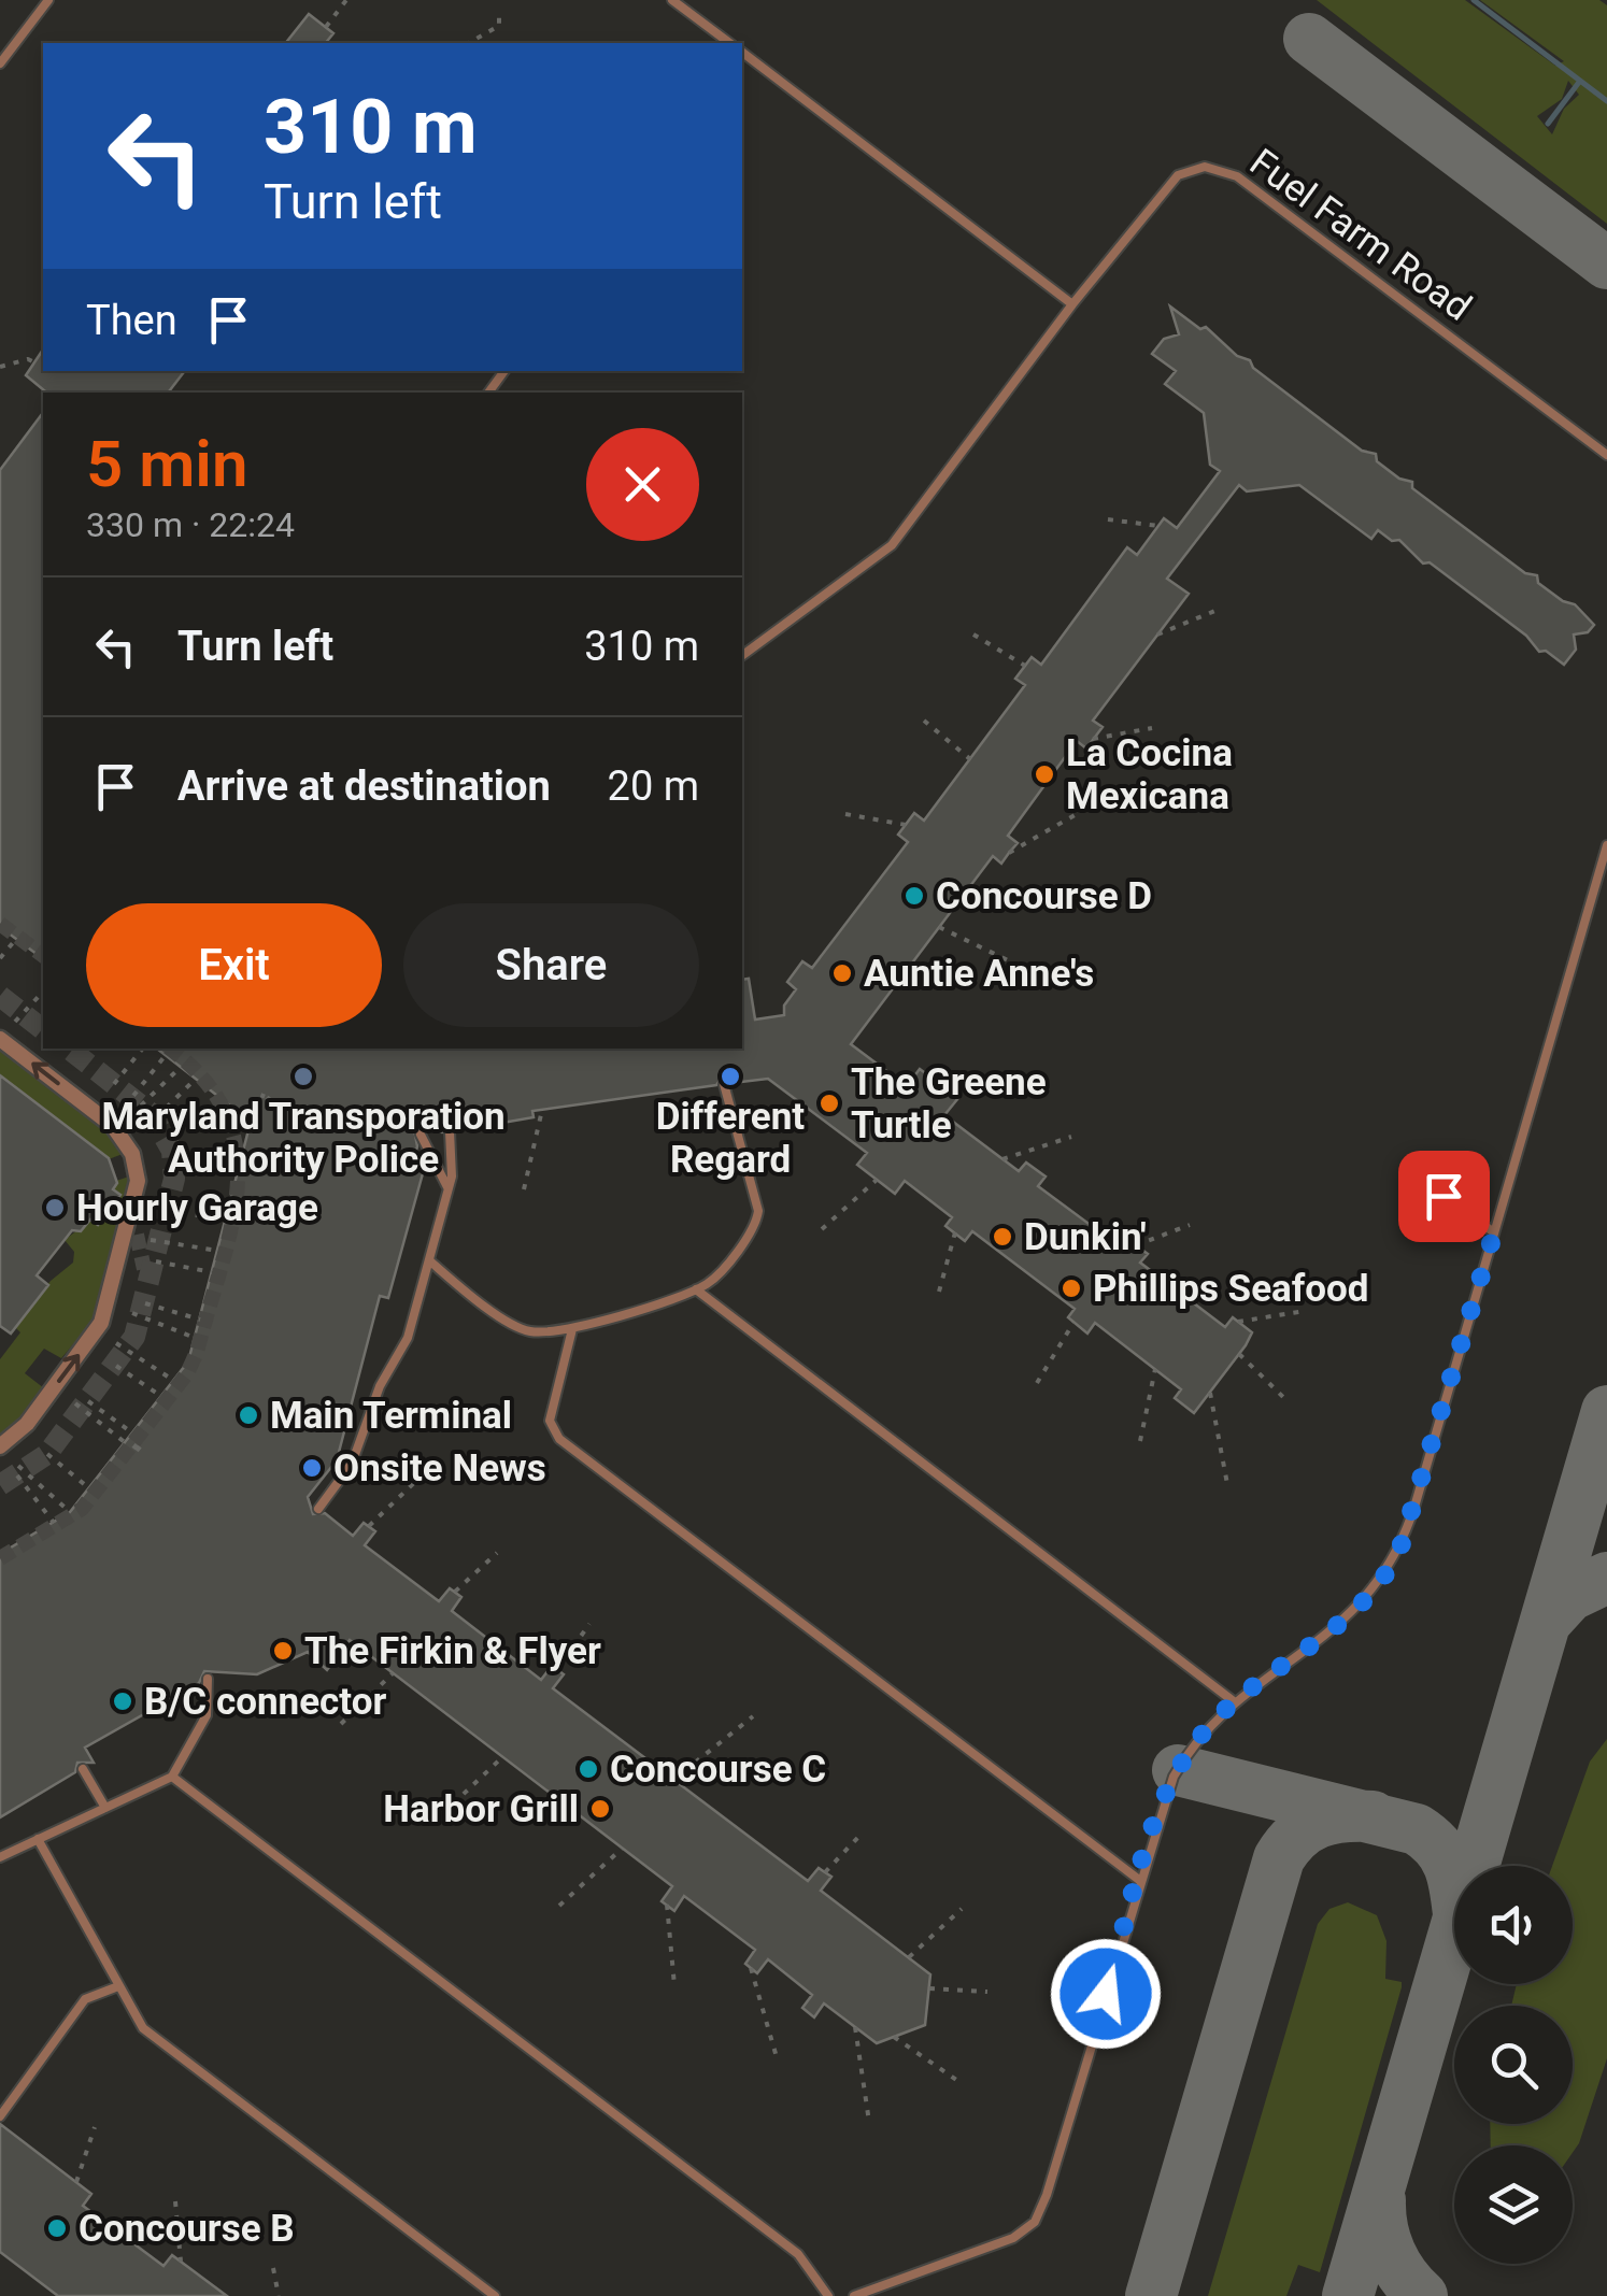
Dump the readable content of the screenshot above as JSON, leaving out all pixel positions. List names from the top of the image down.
{
  "streets": {
    "lane": ["Fuel Farm Road"]
  },
  "places": [
    "La Cocina Mexicana",
    "Concourse D",
    "Auntie Anne's",
    "Maryland Transporation Authority Police",
    "Different Regard",
    "The Greene Turtle",
    "Hourly Garage",
    "Dunkin'",
    "Phillips Seafood",
    "Main Terminal",
    "Onsite News",
    "The Firkin & Flyer",
    "B/C connector",
    "Concourse C",
    "Harbor Grill",
    "Concourse B"
  ],
  "page": {
    "turn": ["310 m", "Turn left"],
    "then": "Then",
    "heading": ["5 min", "330 m · 22:24"],
    "list": [
      {
        "name": "Turn left",
        "value": "310 m"
      },
      {
        "name": "Arrive at destination",
        "value": "20 m"
      }
    ],
    "buttons": ["Exit", "Share"]
  }
}
